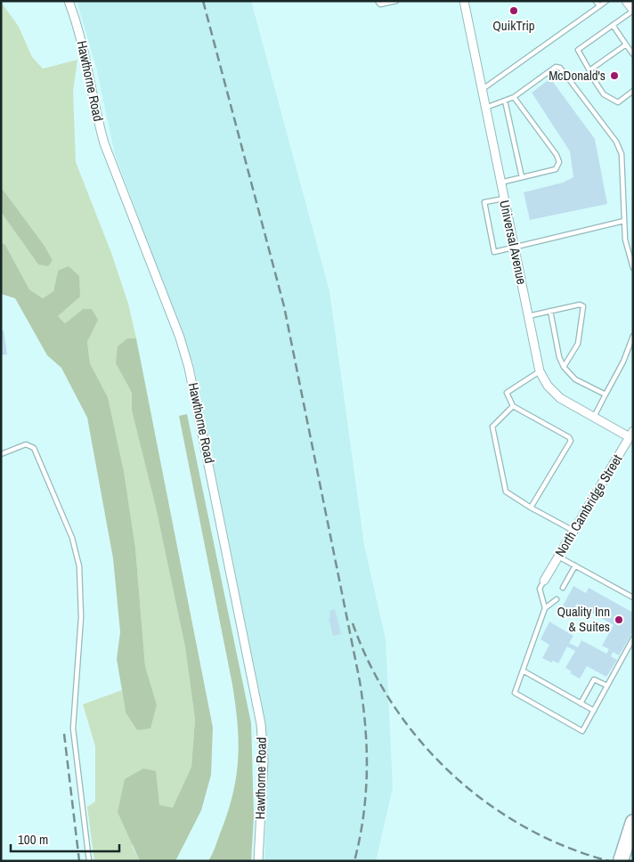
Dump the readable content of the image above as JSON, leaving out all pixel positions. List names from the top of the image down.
{
  "streets": {
    "street": ["Hawthorne Road", "Universal Avenue", "North Cambridge Street"]
  },
  "crossings": [
    ["Universal Avenue", "North Cambridge Street"]
  ],
  "places": ["QuikTrip", "McDonald's", "Quality Inn & Suites"],
  "scale_bar": "100 m"
}
